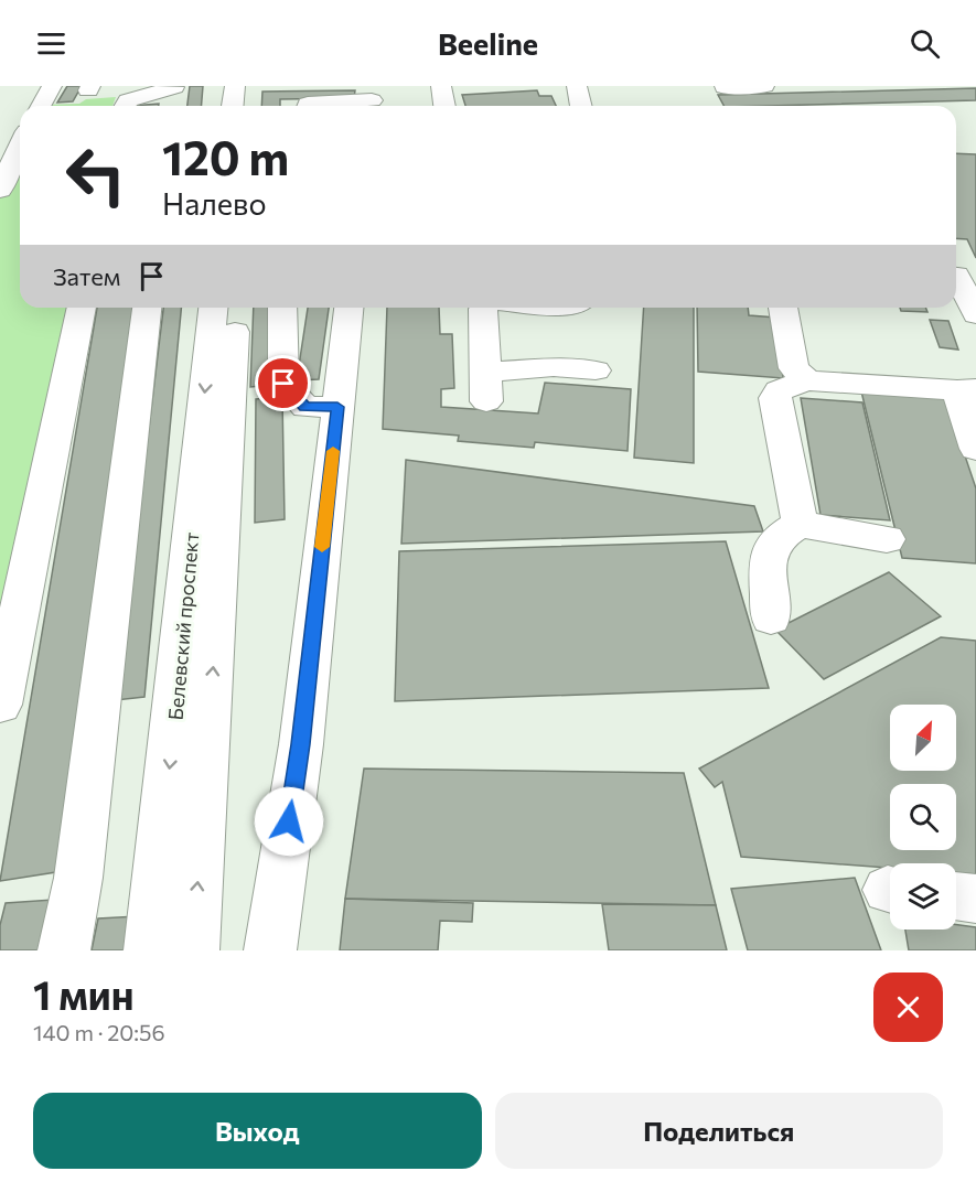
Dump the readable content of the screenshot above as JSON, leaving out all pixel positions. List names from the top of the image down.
{
  "streets": {
    "street": ["Белевский проспект"]
  },
  "north": "top right",
  "page": {
    "header": "Beeline",
    "turn": ["120 m", "Налево"],
    "then": "Затем",
    "heading": ["1 мин", "140 m · 20:56"],
    "buttons": ["Выход", "Поделиться"]
  }
}
